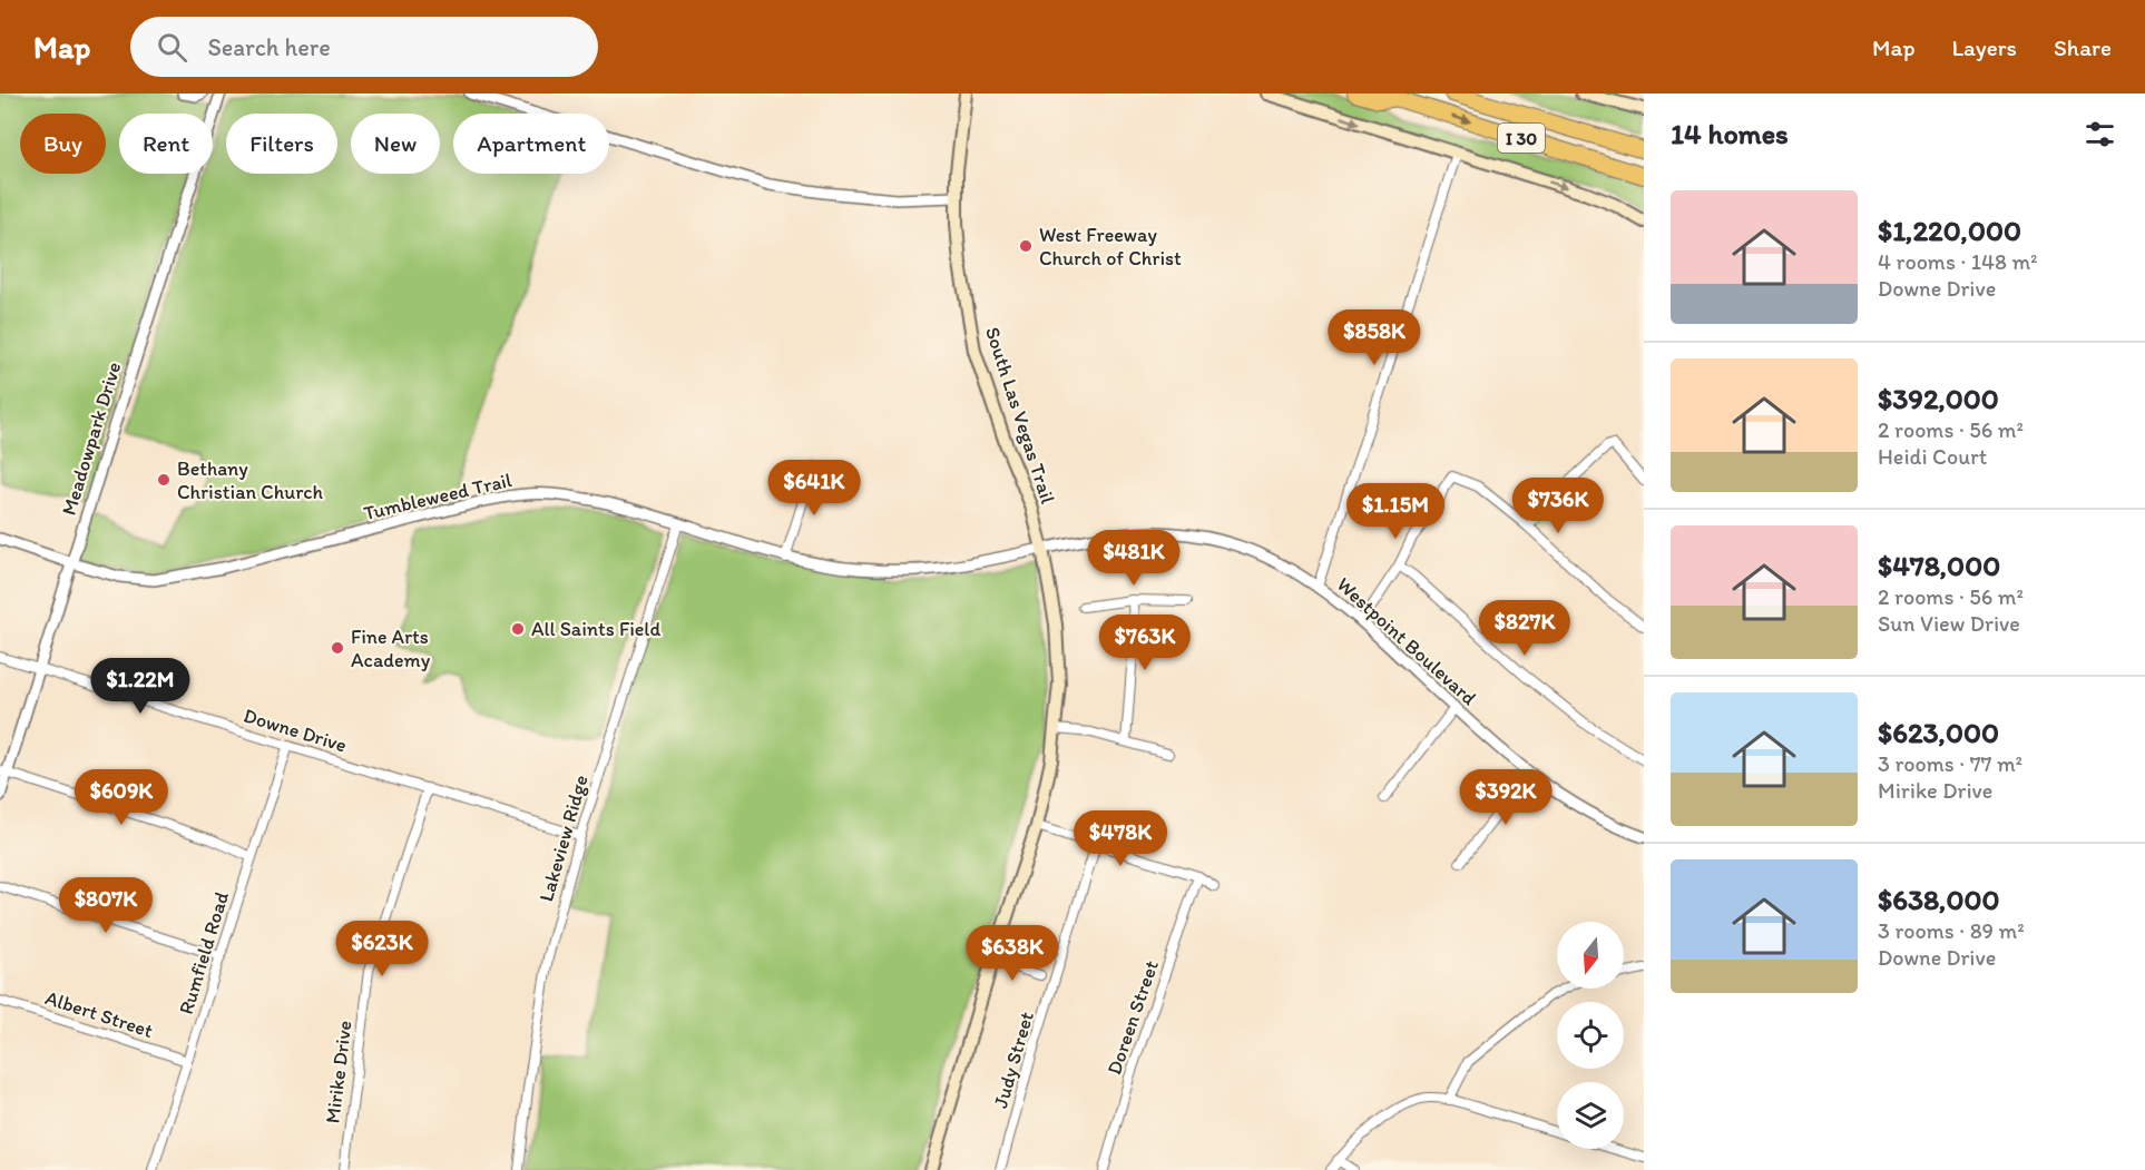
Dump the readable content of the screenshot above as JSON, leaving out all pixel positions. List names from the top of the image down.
{
  "streets": {
    "highway": ["I 30"],
    "main road": ["South Las Vegas Trail"],
    "street": [
      "Meadowpark Drive",
      "Tumbleweed Trail",
      "Westpoint Boulevard",
      "Downe Drive",
      "Lakeview Ridge",
      "Rumfield Road",
      "Albert Street",
      "Doreen Street",
      "Judy Street",
      "Mirike Drive"
    ]
  },
  "crossings": [
    ["South Las Vegas Trail", "Tumbleweed Trail"],
    ["South Las Vegas Trail", "Westpoint Boulevard"],
    ["Meadowpark Drive", "Tumbleweed Trail"],
    ["Meadowpark Drive", "Downe Drive"],
    ["Tumbleweed Trail", "Westpoint Boulevard"],
    ["Tumbleweed Trail", "Lakeview Ridge"],
    ["Downe Drive", "Lakeview Ridge"],
    ["Downe Drive", "Rumfield Road"],
    ["Downe Drive", "Mirike Drive"],
    ["Rumfield Road", "Albert Street"]
  ],
  "places": [
    "West Freeway Church of Christ",
    "Bethany Christian Church",
    "All Saints Field",
    "Fine Arts Academy"
  ],
  "north": "bottom",
  "page": {
    "header": "Map",
    "search": "Search here",
    "nav": ["Map", "Layers", "Share"],
    "heading": "14 homes",
    "chip": [
      "Buy",
      "Rent",
      "Filters",
      "New",
      "Apartment"
    ],
    "list": [
      {
        "name": "$1,220,000",
        "note": "4 rooms · 148 m² · Downe Drive"
      },
      {
        "name": "$392,000",
        "note": "2 rooms · 56 m² · Heidi Court"
      },
      {
        "name": "$478,000",
        "note": "2 rooms · 56 m² · Sun View Drive"
      },
      {
        "name": "$623,000",
        "note": "3 rooms · 77 m² · Mirike Drive"
      },
      {
        "name": "$638,000",
        "note": "3 rooms · 89 m² · Downe Drive"
      }
    ],
    "price": [
      "$858K",
      "$641K",
      "$736K",
      "$1.15M",
      "$481K",
      "$827K",
      "$763K",
      "$1.22M",
      "$609K",
      "$392K",
      "$478K",
      "$807K",
      "$623K",
      "$638K"
    ]
  }
}
